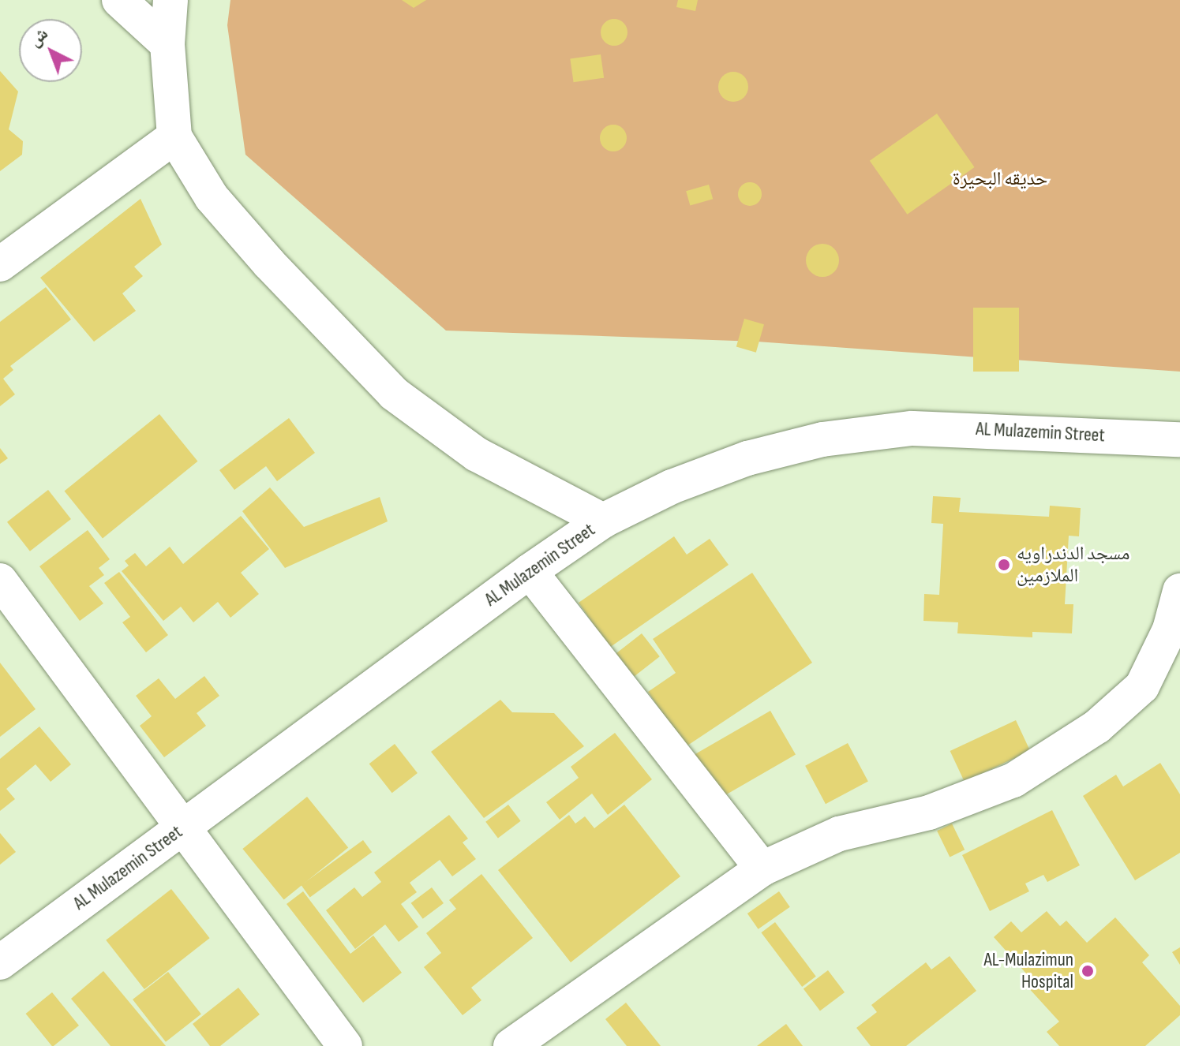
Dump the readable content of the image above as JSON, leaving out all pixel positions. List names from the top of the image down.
{
  "streets": {
    "street": ["AL Mulazemin Street"]
  },
  "parks": ["حديقه البحيرة"],
  "places": ["مسجد الدندراويه الملازمين", "AL-Mulazimun Hospital"],
  "north": "top left"
}
